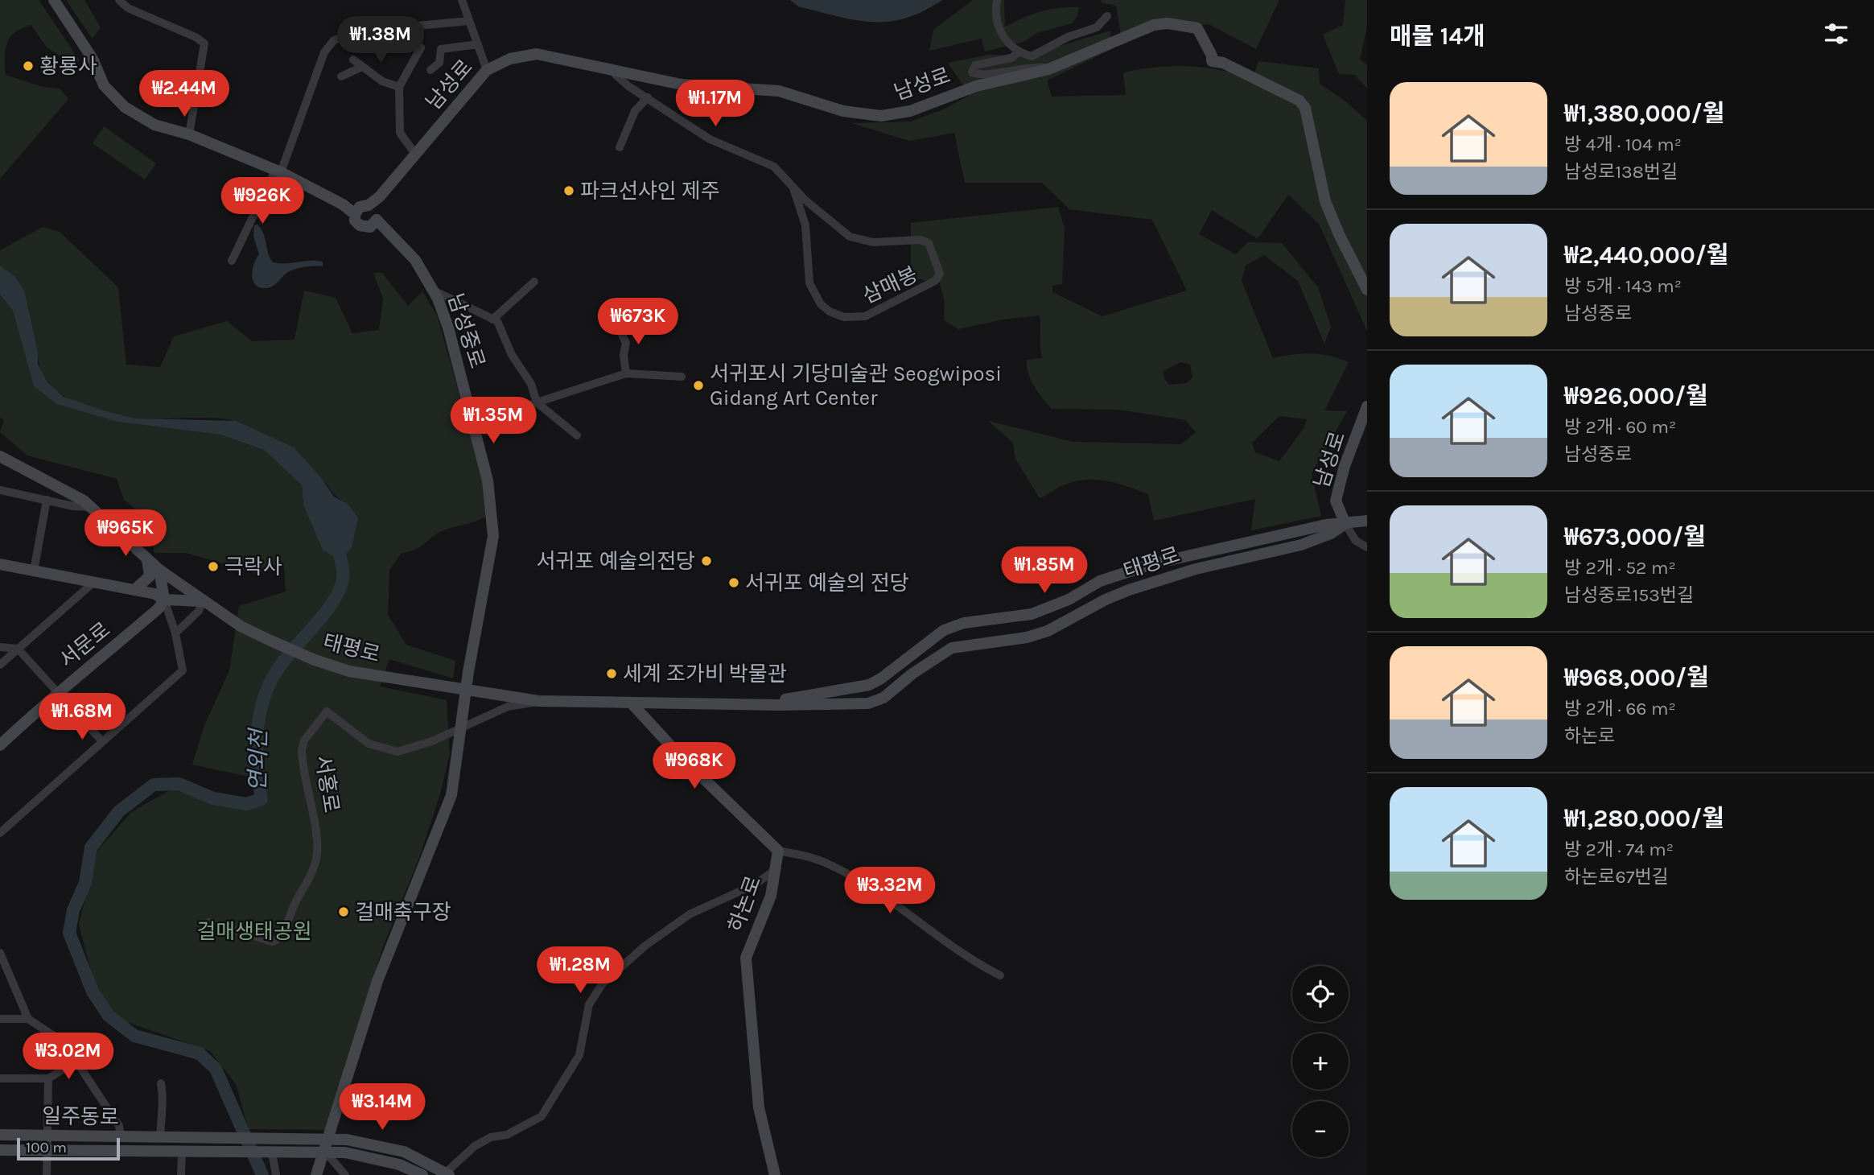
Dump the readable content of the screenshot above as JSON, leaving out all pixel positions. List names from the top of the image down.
{
  "streets": {
    "street": [
      "남성로",
      "삼매봉",
      "남성중로",
      "태평로",
      "서문로",
      "서홍로",
      "하논로",
      "일주동로"
    ]
  },
  "crossings": [
    ["남성로", "삼매봉"],
    ["남성로", "남성중로"],
    ["남성로", "태평로"],
    ["남성중로", "태평로"]
  ],
  "water": ["연외천"],
  "parks": ["걸매생태공원"],
  "places": [
    "황룡사",
    "파크선샤인 제주",
    "서귀포시 기당미술관 Seogwiposi Gidang Art Center",
    "서귀포 예술의전당",
    "극락사",
    "서귀포 예술의 전당",
    "세계 조가비 박물관",
    "걸매축구장"
  ],
  "scale_bar": "100 m",
  "page": {
    "heading": "매물 14개",
    "price": [
      "₩1.38M",
      "₩2.44M",
      "₩1.17M",
      "₩926K",
      "₩673K",
      "₩1.35M",
      "₩965K",
      "₩1.85M",
      "₩1.68M",
      "₩968K",
      "₩3.32M",
      "₩1.28M",
      "₩3.02M",
      "₩3.14M"
    ],
    "list": [
      {
        "name": "₩1,380,000/월",
        "note": "방 4개 · 104 m² · 남성로138번길"
      },
      {
        "name": "₩2,440,000/월",
        "note": "방 5개 · 143 m² · 남성중로"
      },
      {
        "name": "₩926,000/월",
        "note": "방 2개 · 60 m² · 남성중로"
      },
      {
        "name": "₩673,000/월",
        "note": "방 2개 · 52 m² · 남성중로153번길"
      },
      {
        "name": "₩968,000/월",
        "note": "방 2개 · 66 m² · 하논로"
      },
      {
        "name": "₩1,280,000/월",
        "note": "방 2개 · 74 m² · 하논로67번길"
      }
    ],
    "map_buttons": ["+", "−"],
    "scale": "100 m"
  }
}
